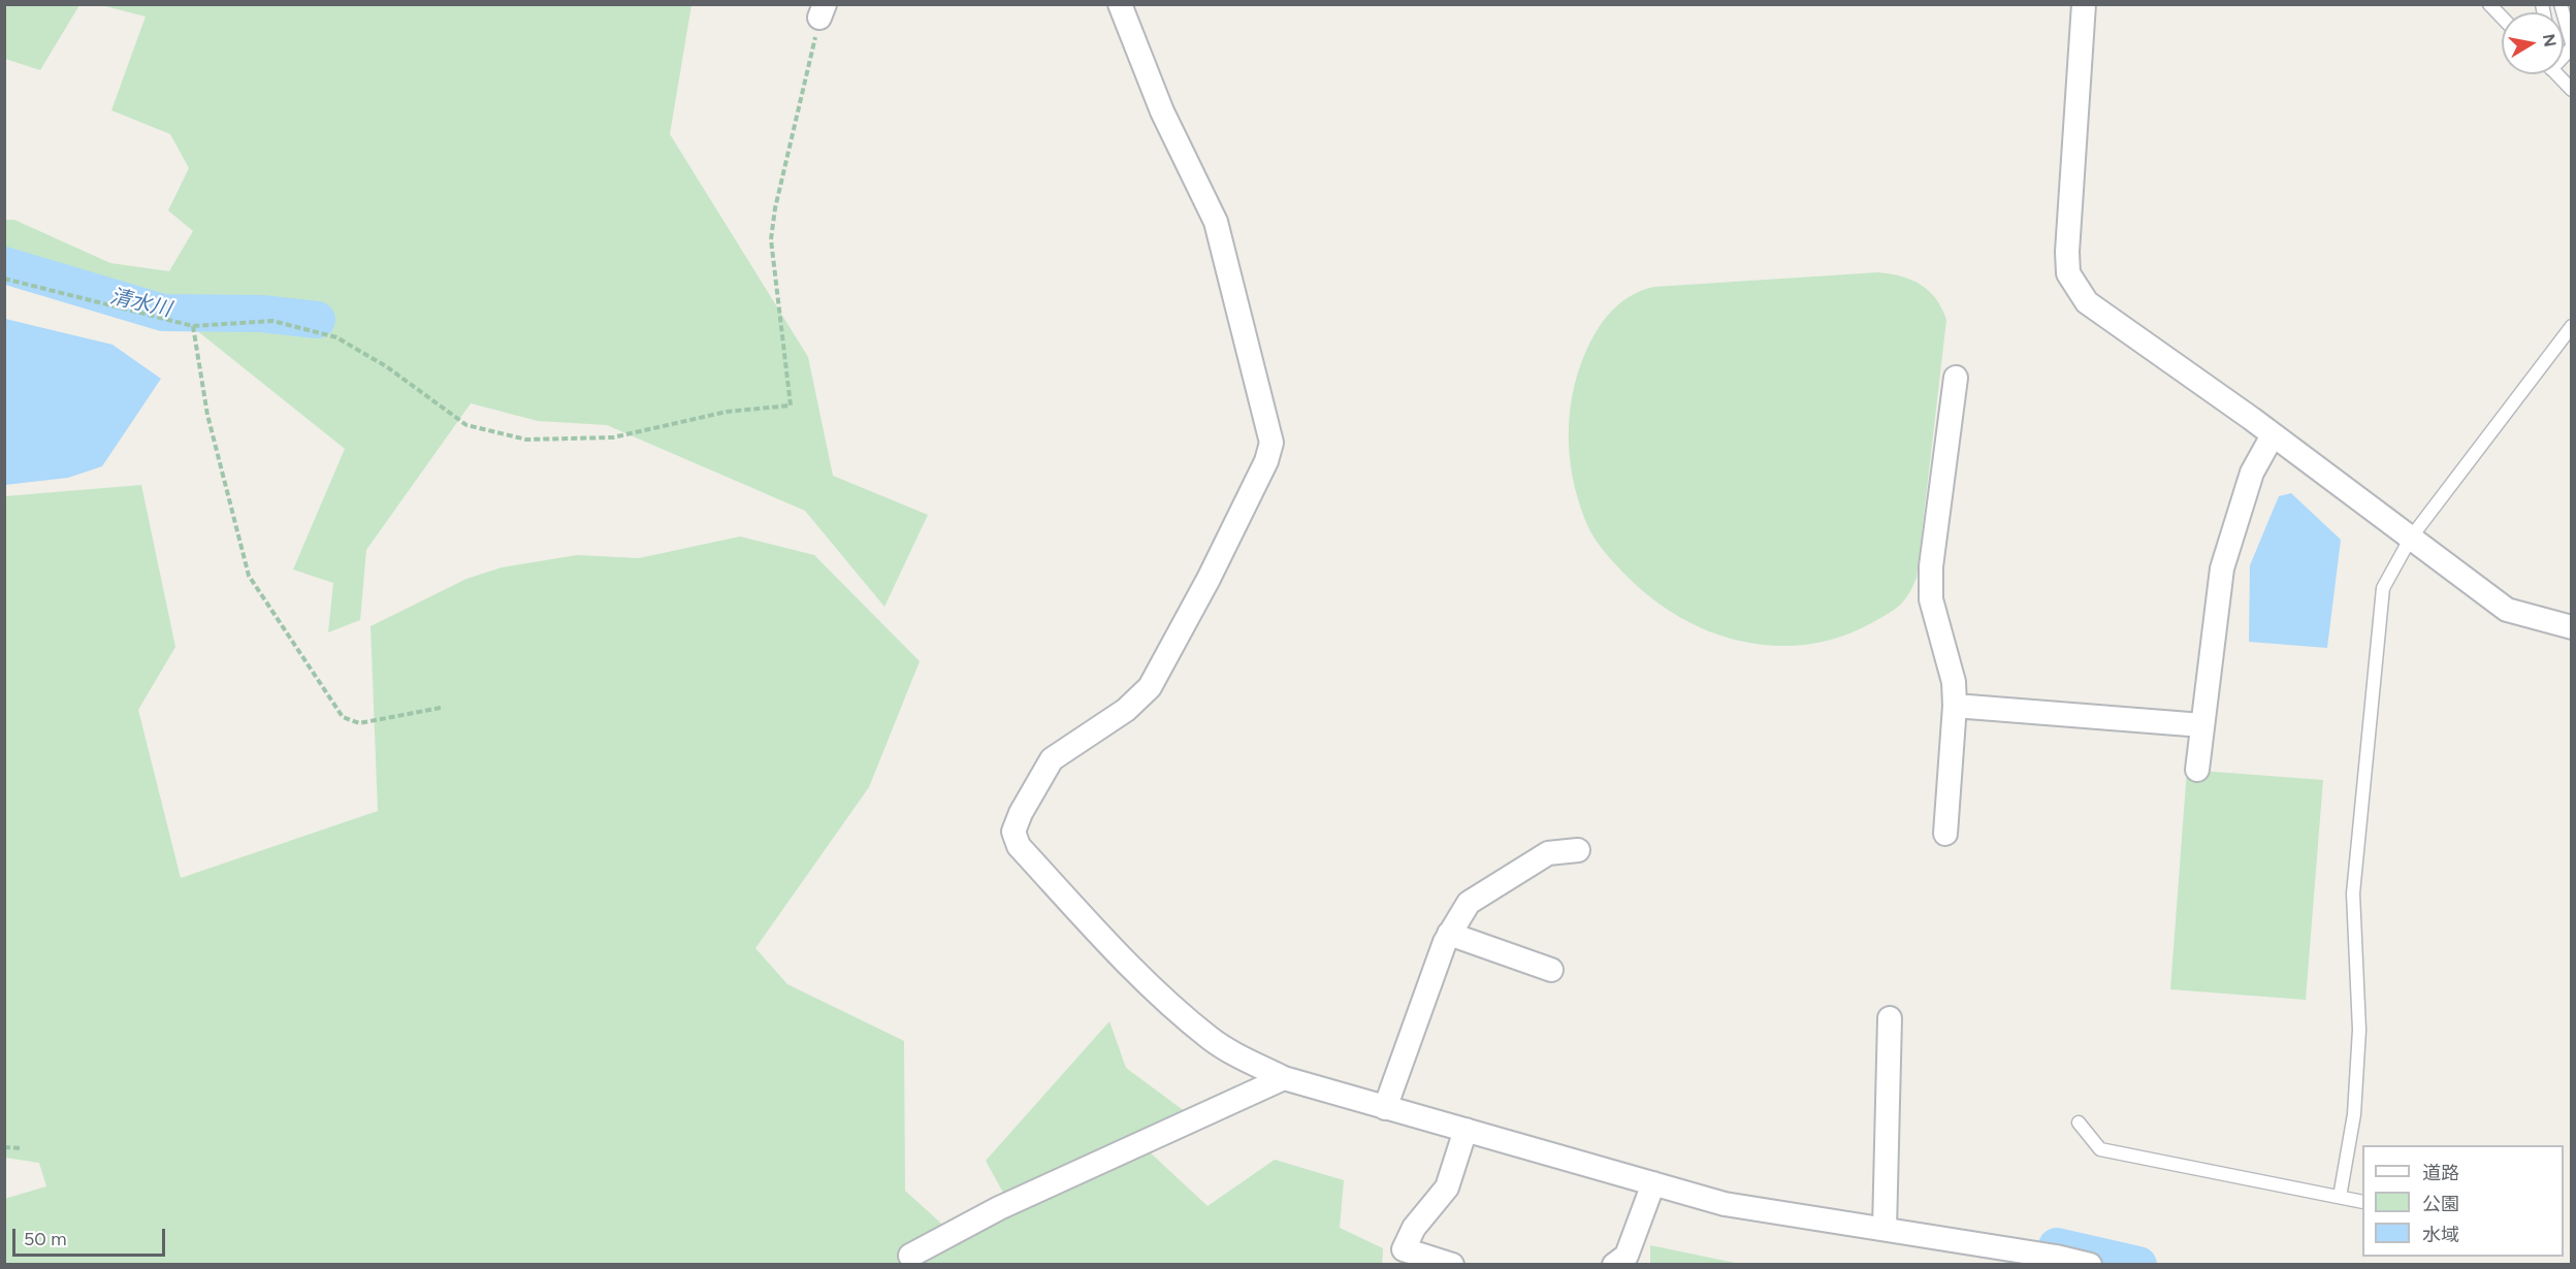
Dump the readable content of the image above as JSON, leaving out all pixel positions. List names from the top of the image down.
{
  "water": ["清水川"],
  "legend": ["道路", "公園", "水域"],
  "scale_bar": "50 m",
  "north": "right"
}
